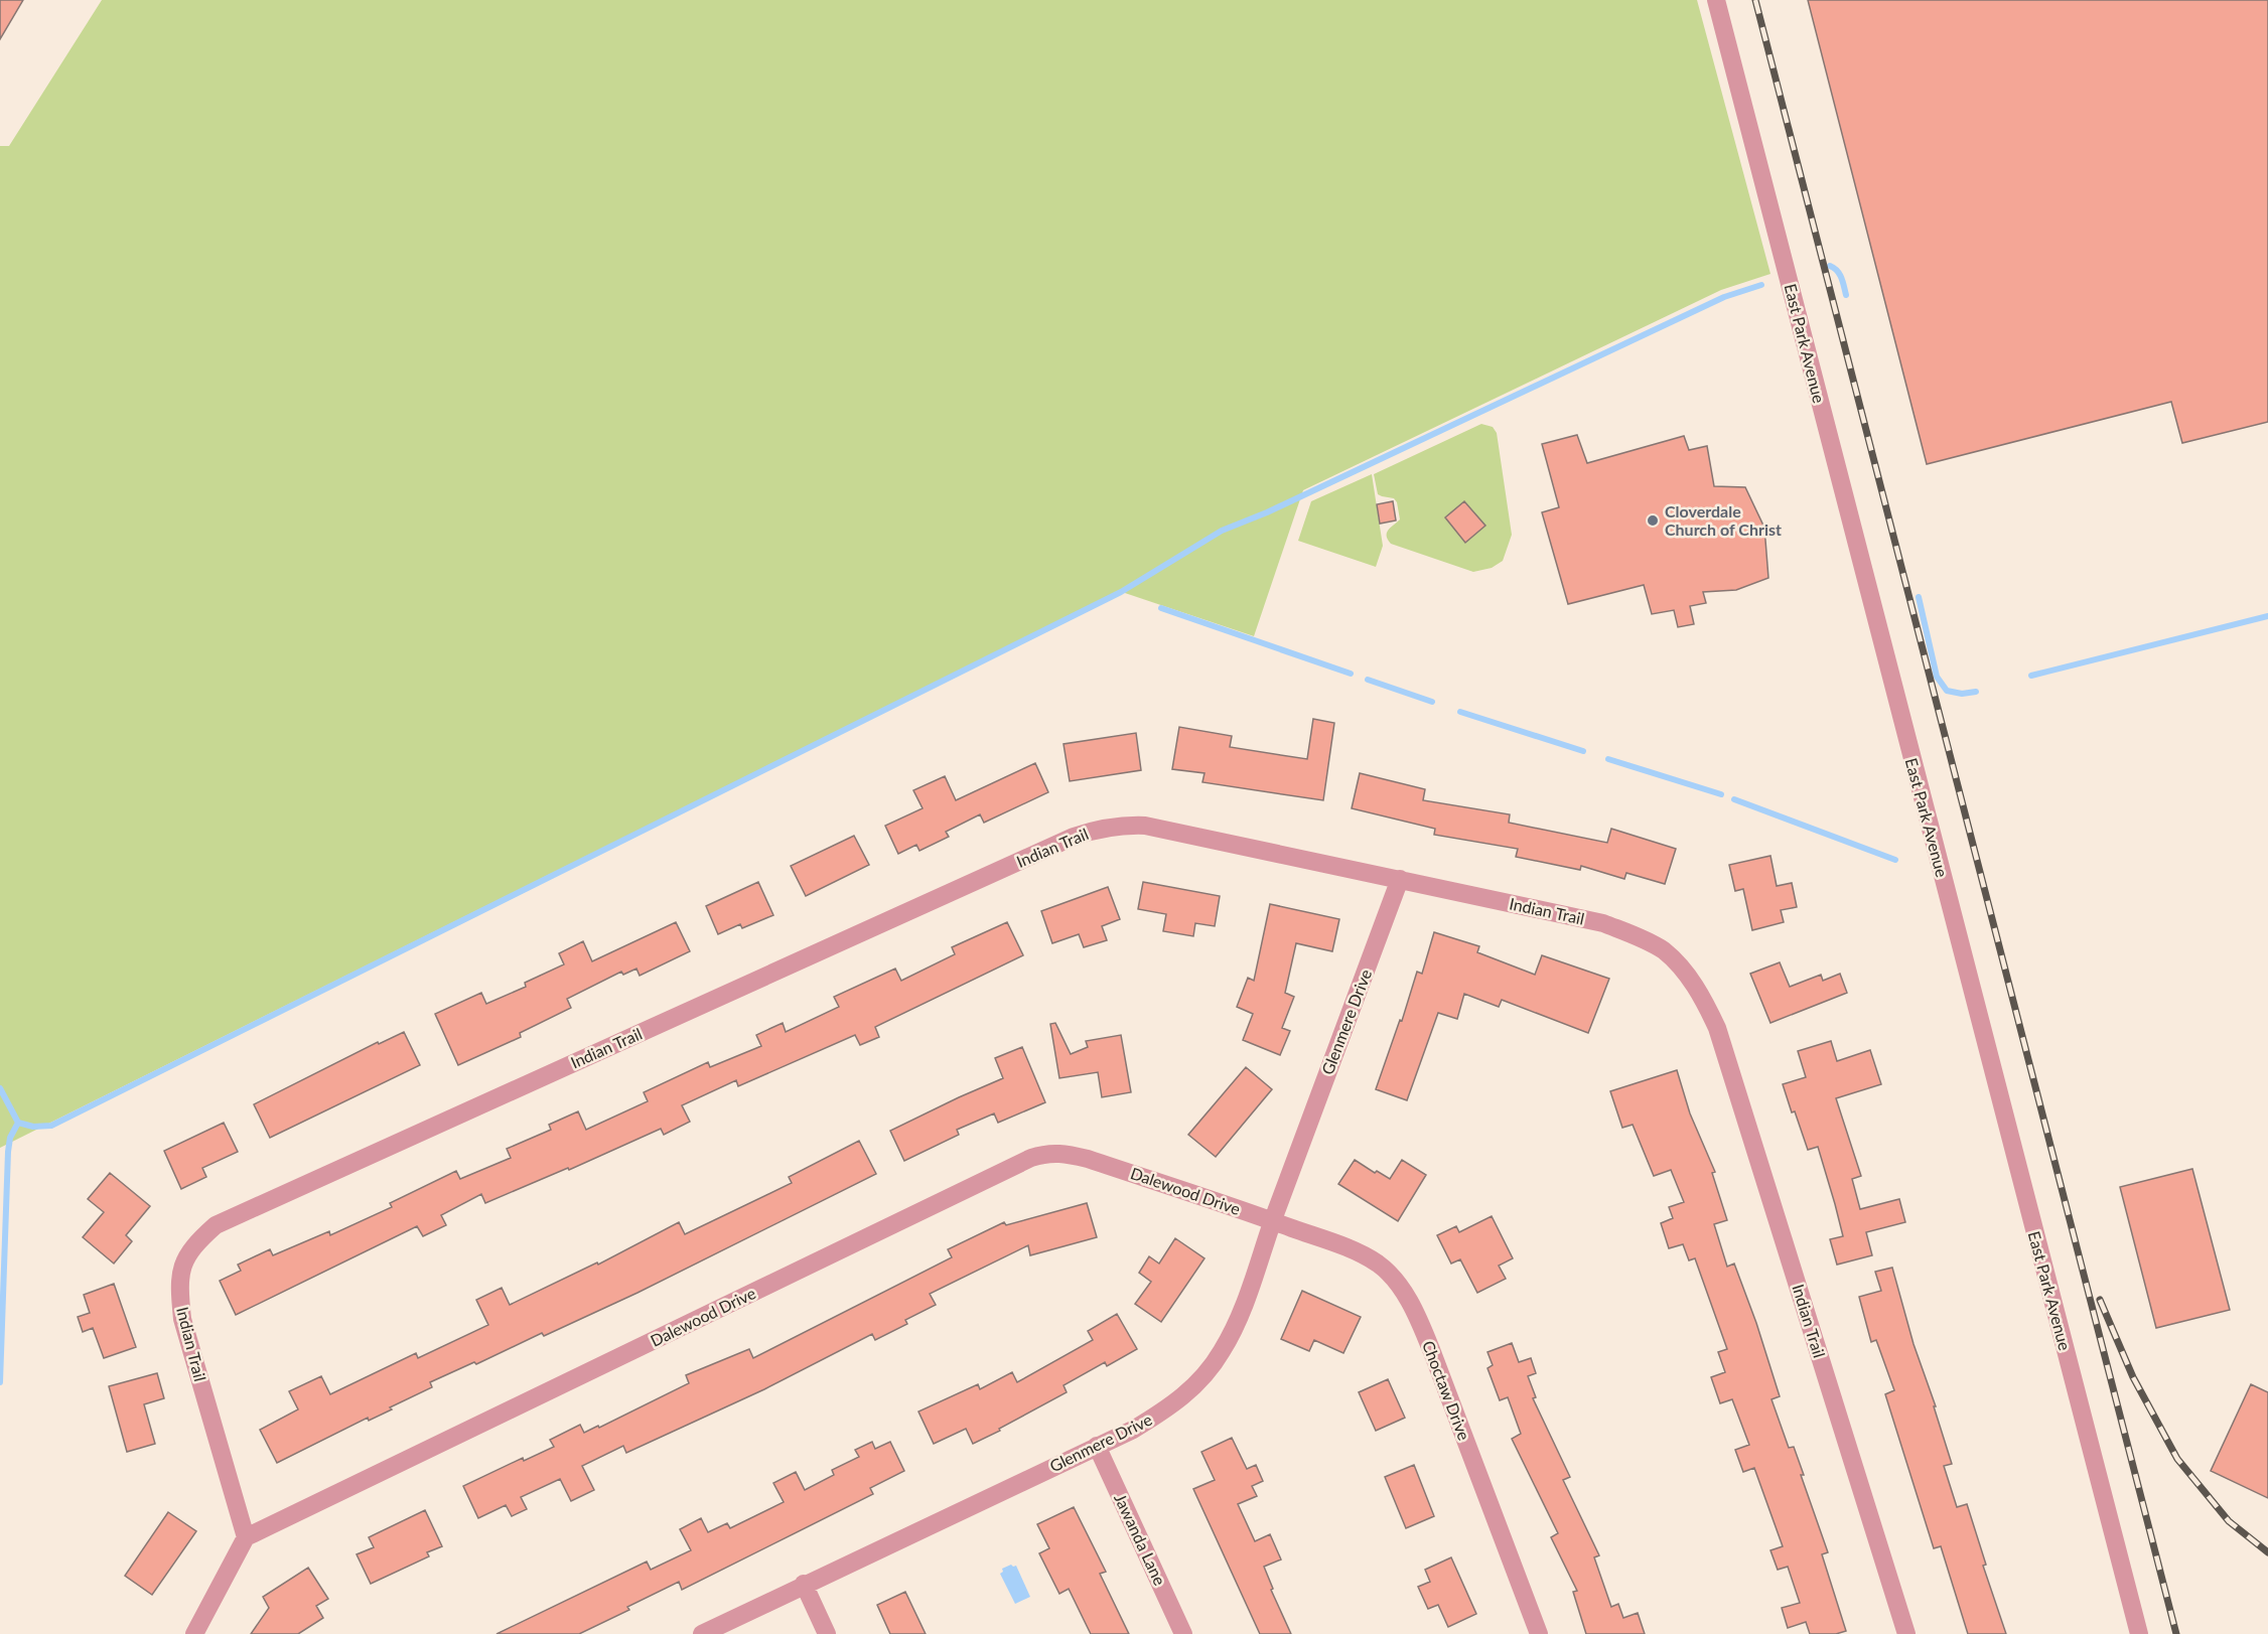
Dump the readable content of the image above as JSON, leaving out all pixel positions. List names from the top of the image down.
{
  "streets": {
    "street": [
      "East Park Avenue",
      "Indian Trail",
      "Glenmere Drive",
      "Dalewood Drive",
      "Choctaw Drive",
      "Jawanda Lane"
    ]
  },
  "crossings": [
    ["Indian Trail", "Glenmere Drive"],
    ["Indian Trail", "Dalewood Drive"],
    ["Glenmere Drive", "Dalewood Drive"],
    ["Glenmere Drive", "Choctaw Drive"],
    ["Glenmere Drive", "Jawanda Lane"],
    ["Dalewood Drive", "Choctaw Drive"]
  ],
  "places": ["Cloverdale Church of Christ"]
}
